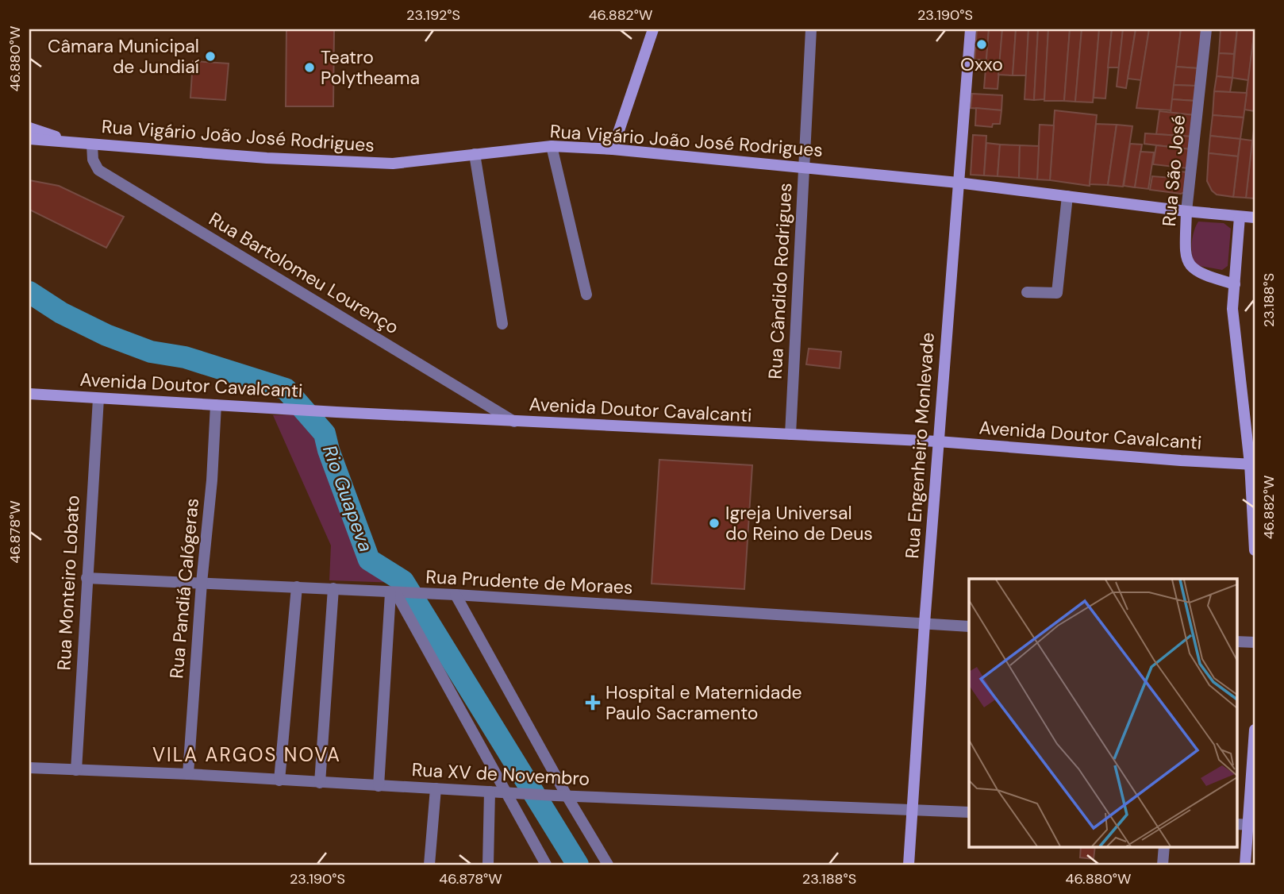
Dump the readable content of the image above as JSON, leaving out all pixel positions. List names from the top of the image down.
{
  "streets": {
    "main road": [
      "Rua Vigário João José Rodrigues",
      "Rua São José",
      "Avenida Doutor Cavalcanti",
      "Rua Engenheiro Monlevade"
    ],
    "street": [
      "Rua Bartolomeu Lourenço",
      "Rua Cândido Rodrigues",
      "Rua Prudente de Moraes",
      "Rua Monteiro Lobato",
      "Rua Pandiá Calógeras",
      "Rua XV de Novembro"
    ]
  },
  "crossings": [
    ["Rua Vigário João José Rodrigues", "Rua São José"],
    ["Rua Vigário João José Rodrigues", "Rua Bartolomeu Lourenço"],
    ["Rua Vigário João José Rodrigues", "Rua Cândido Rodrigues"],
    ["Rua Vigário João José Rodrigues", "Rua Engenheiro Monlevade"],
    ["Rua Bartolomeu Lourenço", "Avenida Doutor Cavalcanti"],
    ["Rua Cândido Rodrigues", "Avenida Doutor Cavalcanti"],
    ["Avenida Doutor Cavalcanti", "Rua Engenheiro Monlevade"],
    ["Avenida Doutor Cavalcanti", "Rua Monteiro Lobato"],
    ["Avenida Doutor Cavalcanti", "Rua Pandiá Calógeras"],
    ["Rua Engenheiro Monlevade", "Rua Prudente de Moraes"],
    ["Rua Engenheiro Monlevade", "Rua XV de Novembro"],
    ["Rua Prudente de Moraes", "Rua Monteiro Lobato"],
    ["Rua Prudente de Moraes", "Rua Pandiá Calógeras"],
    ["Rua Monteiro Lobato", "Rua XV de Novembro"],
    ["Rua Pandiá Calógeras", "Rua XV de Novembro"]
  ],
  "districts": ["VILA ARGOS NOVA"],
  "water": ["Rio Guapeva"],
  "places": {
    "other": [
      "Oxxo",
      "Câmara Municipal de Jundiaí",
      "Teatro Polytheama",
      "Igreja Universal do Reino de Deus"
    ],
    "health": ["Hospital e Maternidade Paulo Sacramento"]
  },
  "coordinates": [
    "23.192°S",
    "46.882°W",
    "23.190°S",
    "46.880°W",
    "23.188°S",
    "46.878°W"
  ]
}
